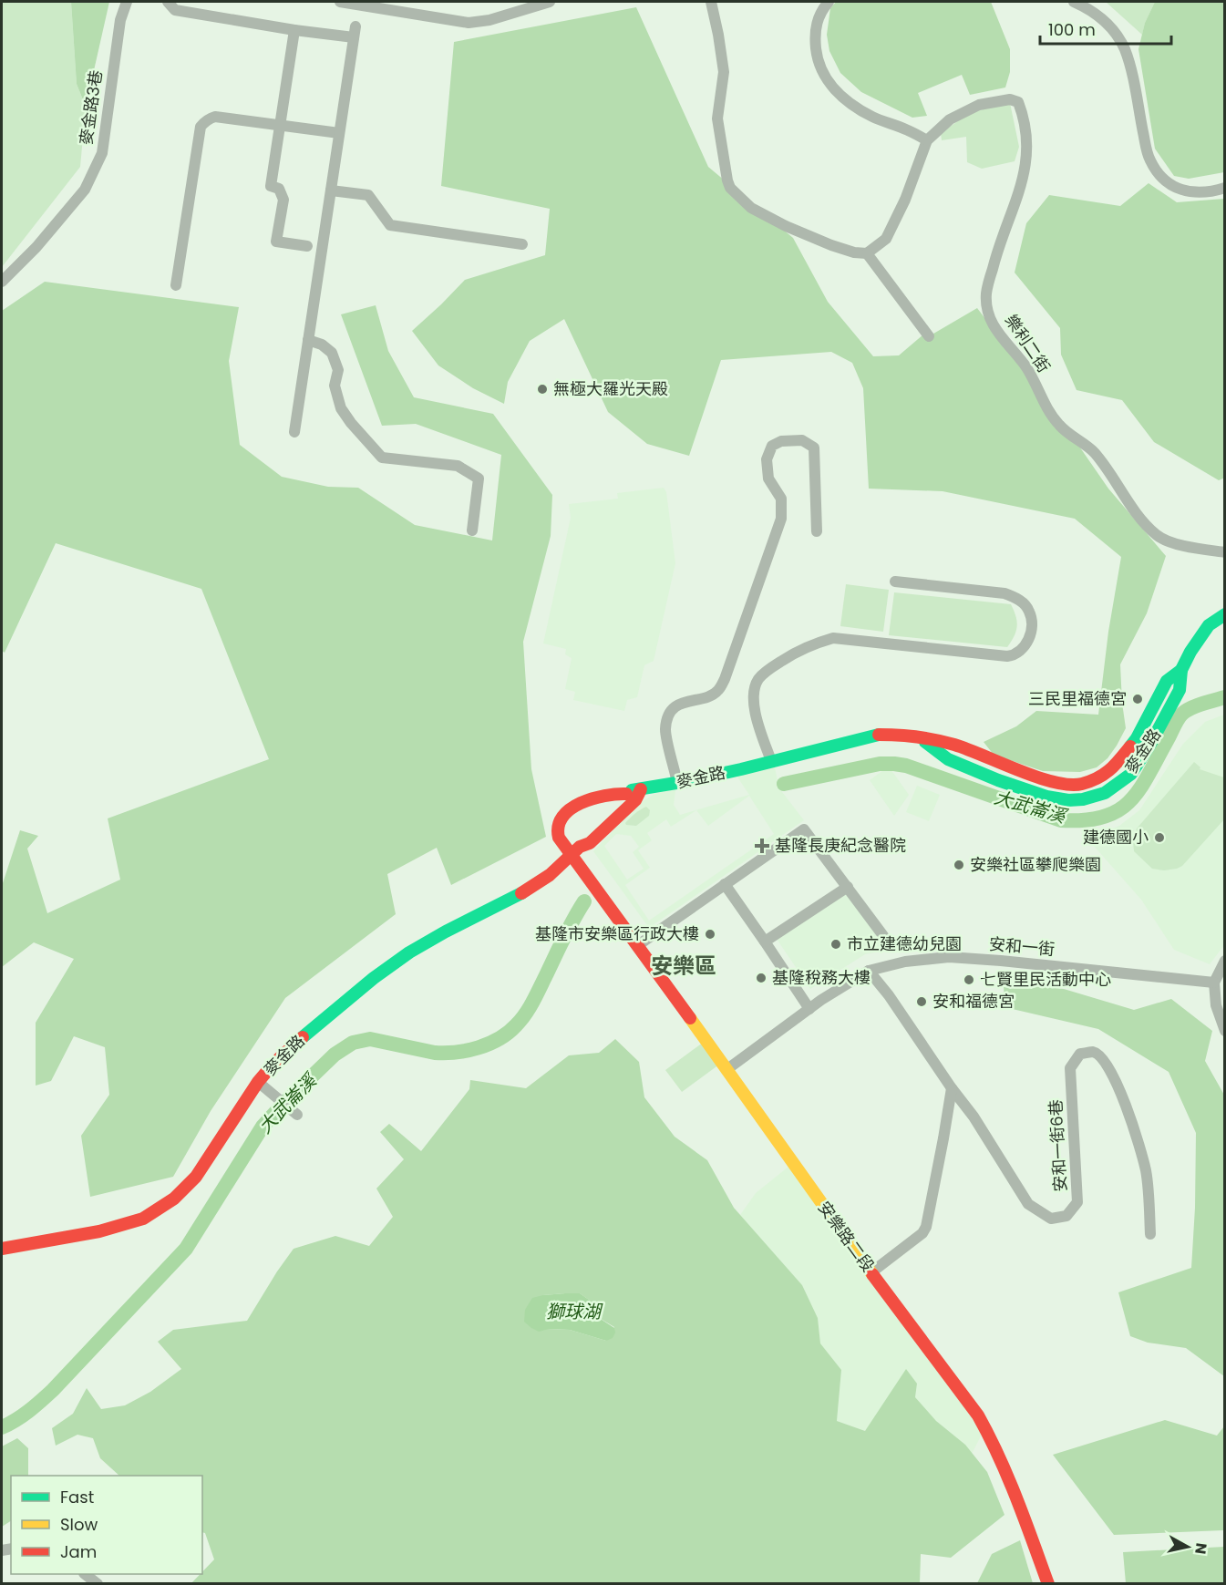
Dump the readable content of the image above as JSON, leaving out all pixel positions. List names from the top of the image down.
{
  "streets": {
    "street": [
      "麥金路3巷",
      "樂利二街",
      "麥金路",
      "安和一街",
      "安和一街6巷",
      "安樂路二段"
    ]
  },
  "crossings": [
    ["麥金路", "安樂路二段"],
    ["安和一街", "安和一街6巷"],
    ["安和一街", "安樂路二段"]
  ],
  "districts": ["安樂區"],
  "water": ["大武崙溪", "獅球湖"],
  "places": {
    "other": [
      "無極大羅光天殿",
      "三民里福德宮",
      "建德國小",
      "安樂社區攀爬樂園",
      "基隆市安樂區行政大樓",
      "市立建德幼兒園",
      "基隆稅務大樓",
      "七賢里民活動中心",
      "安和福德宮"
    ],
    "health": ["基隆長庚紀念醫院"]
  },
  "legend": ["Fast", "Slow", "Jam"],
  "scale_bar": "100 m",
  "north": "right"
}
